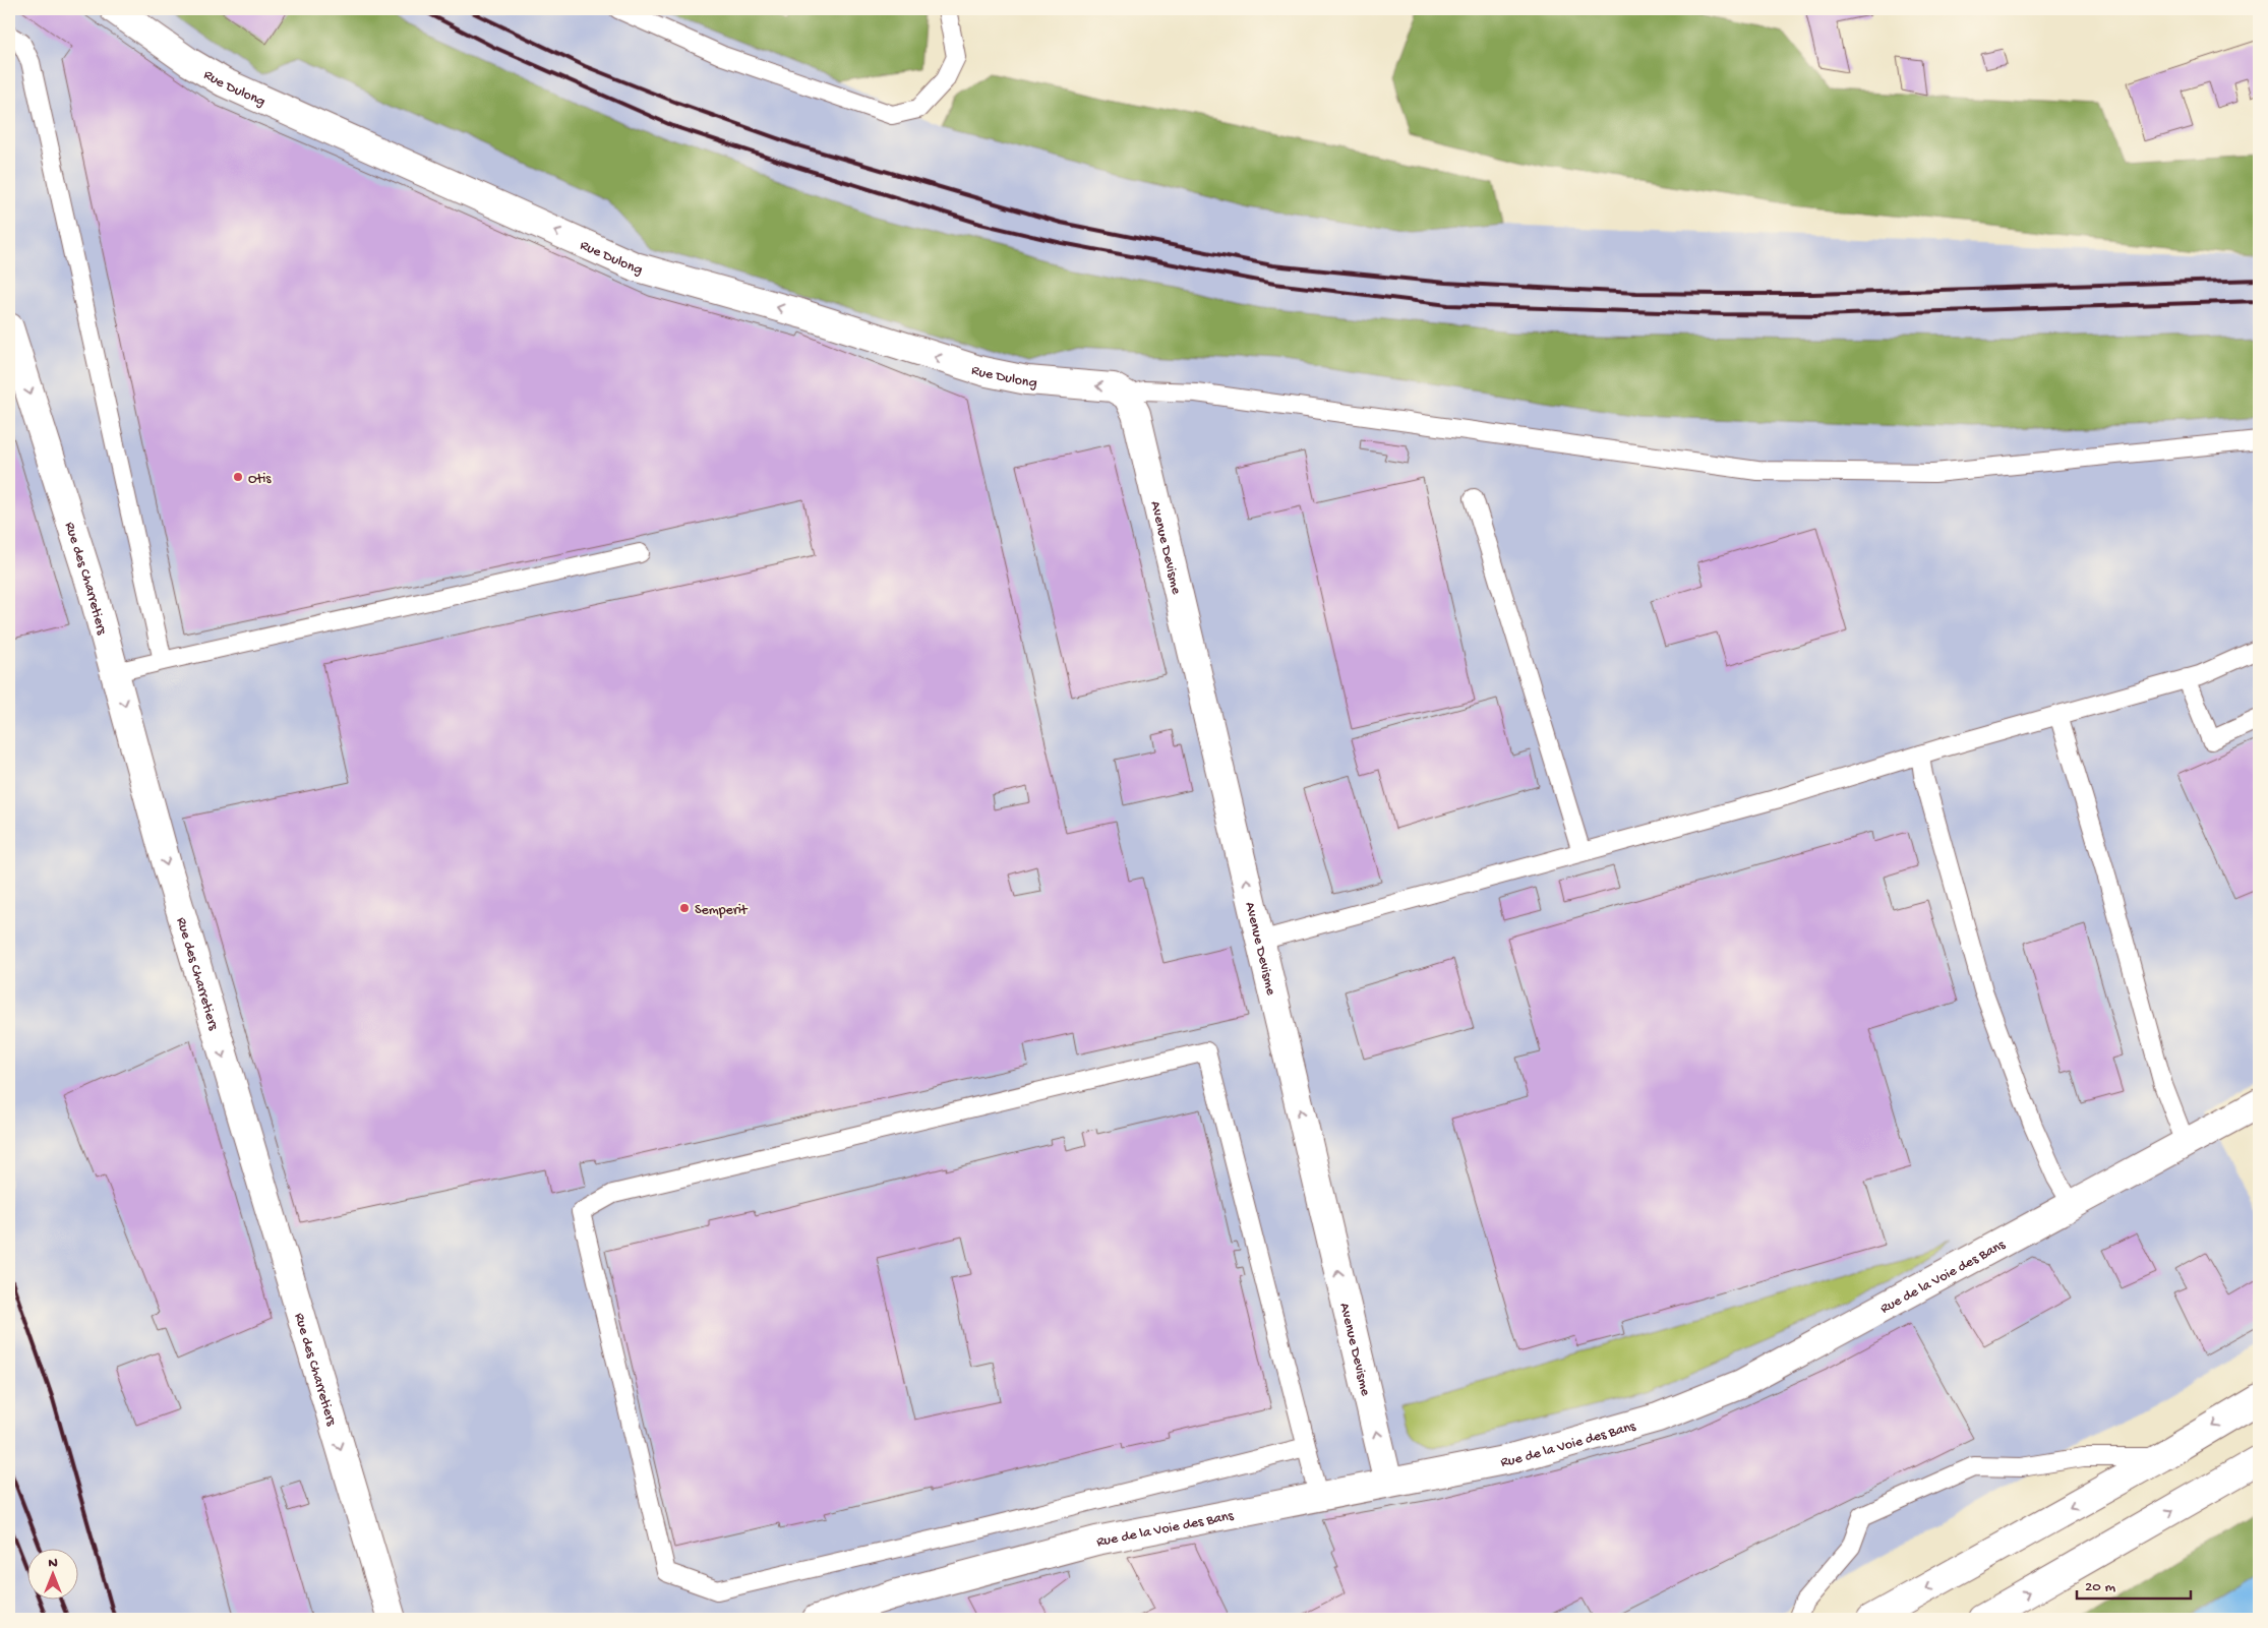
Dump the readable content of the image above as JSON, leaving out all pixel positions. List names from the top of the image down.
{
  "streets": {
    "street": [
      "Rue Dulong",
      "Avenue Devisme",
      "Rue des Charretiers",
      "Rue de la Voie des Bans"
    ]
  },
  "crossings": [
    ["Rue Dulong", "Avenue Devisme"],
    ["Avenue Devisme", "Rue de la Voie des Bans"]
  ],
  "one_way": ["Rue Dulong", "Avenue Devisme", "Rue des Charretiers"],
  "places": ["Otis", "Semperit"],
  "scale_bar": "20 m",
  "north": "top"
}
